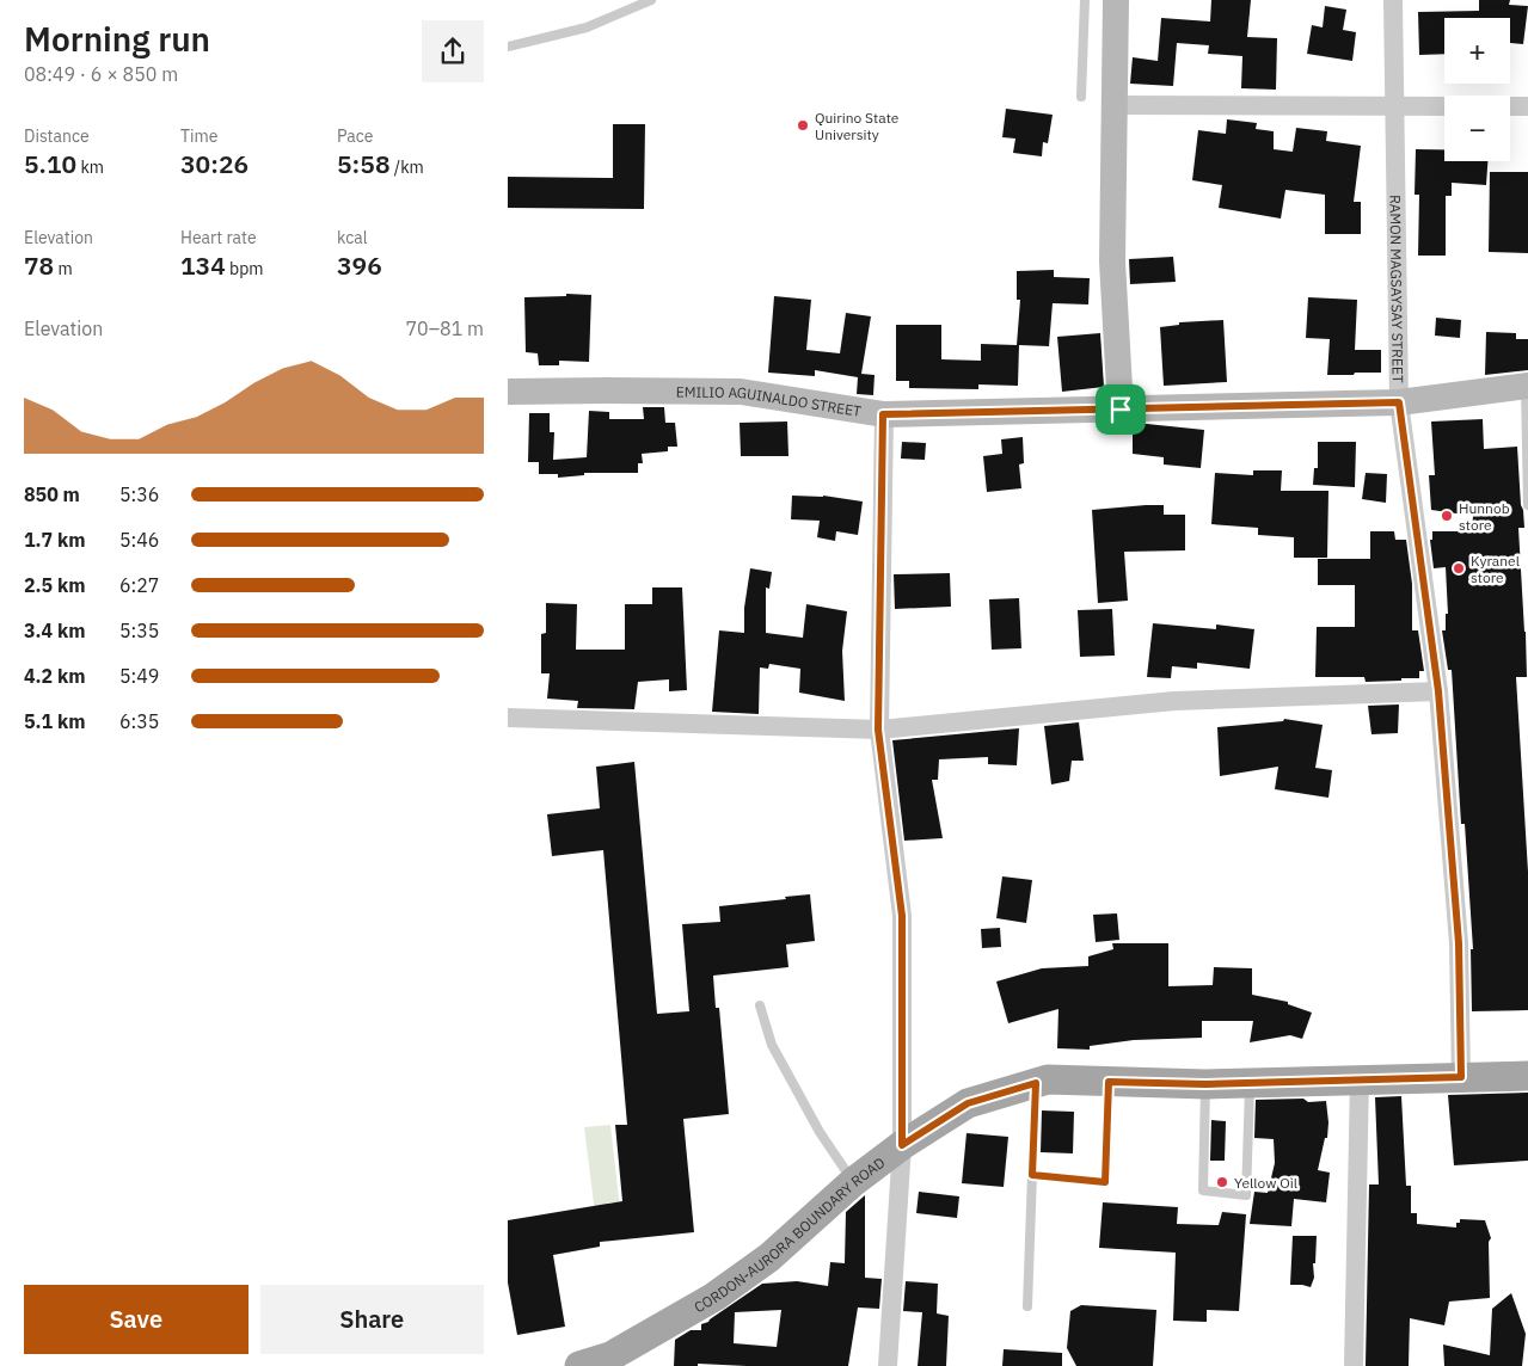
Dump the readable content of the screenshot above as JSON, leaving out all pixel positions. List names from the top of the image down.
{
  "streets": {
    "main road": ["CORDON-AURORA BOUNDARY ROAD"],
    "street": ["RAMON MAGSAYSAY STREET", "EMILIO AGUINALDO STREET"]
  },
  "crossings": [
    ["RAMON MAGSAYSAY STREET", "EMILIO AGUINALDO STREET"],
    ["RAMON MAGSAYSAY STREET", "CORDON-AURORA BOUNDARY ROAD"]
  ],
  "places": [
    "Quirino State University",
    "Hunnob store",
    "Kyranel store",
    "Yellow Oil"
  ],
  "page": {
    "heading": ["Morning run", "08:49 · 6 × 850 m"],
    "map_buttons": ["+", "−"],
    "stats": [
      ["Distance", "5.10 km"],
      ["Time", "30:26"],
      ["Pace", "5:58 /km"],
      ["Elevation", "78 m"],
      ["Heart rate", "134 bpm"],
      ["kcal", "396"]
    ],
    "chart": ["Elevation", "70–81 m"],
    "list": [
      {
        "name": "850 m",
        "note": "5:36"
      },
      {
        "name": "1.7 km",
        "note": "5:46"
      },
      {
        "name": "2.5 km",
        "note": "6:27"
      },
      {
        "name": "3.4 km",
        "note": "5:35"
      },
      {
        "name": "4.2 km",
        "note": "5:49"
      },
      {
        "name": "5.1 km",
        "note": "6:35"
      }
    ],
    "buttons": ["Save", "Share"]
  }
}
